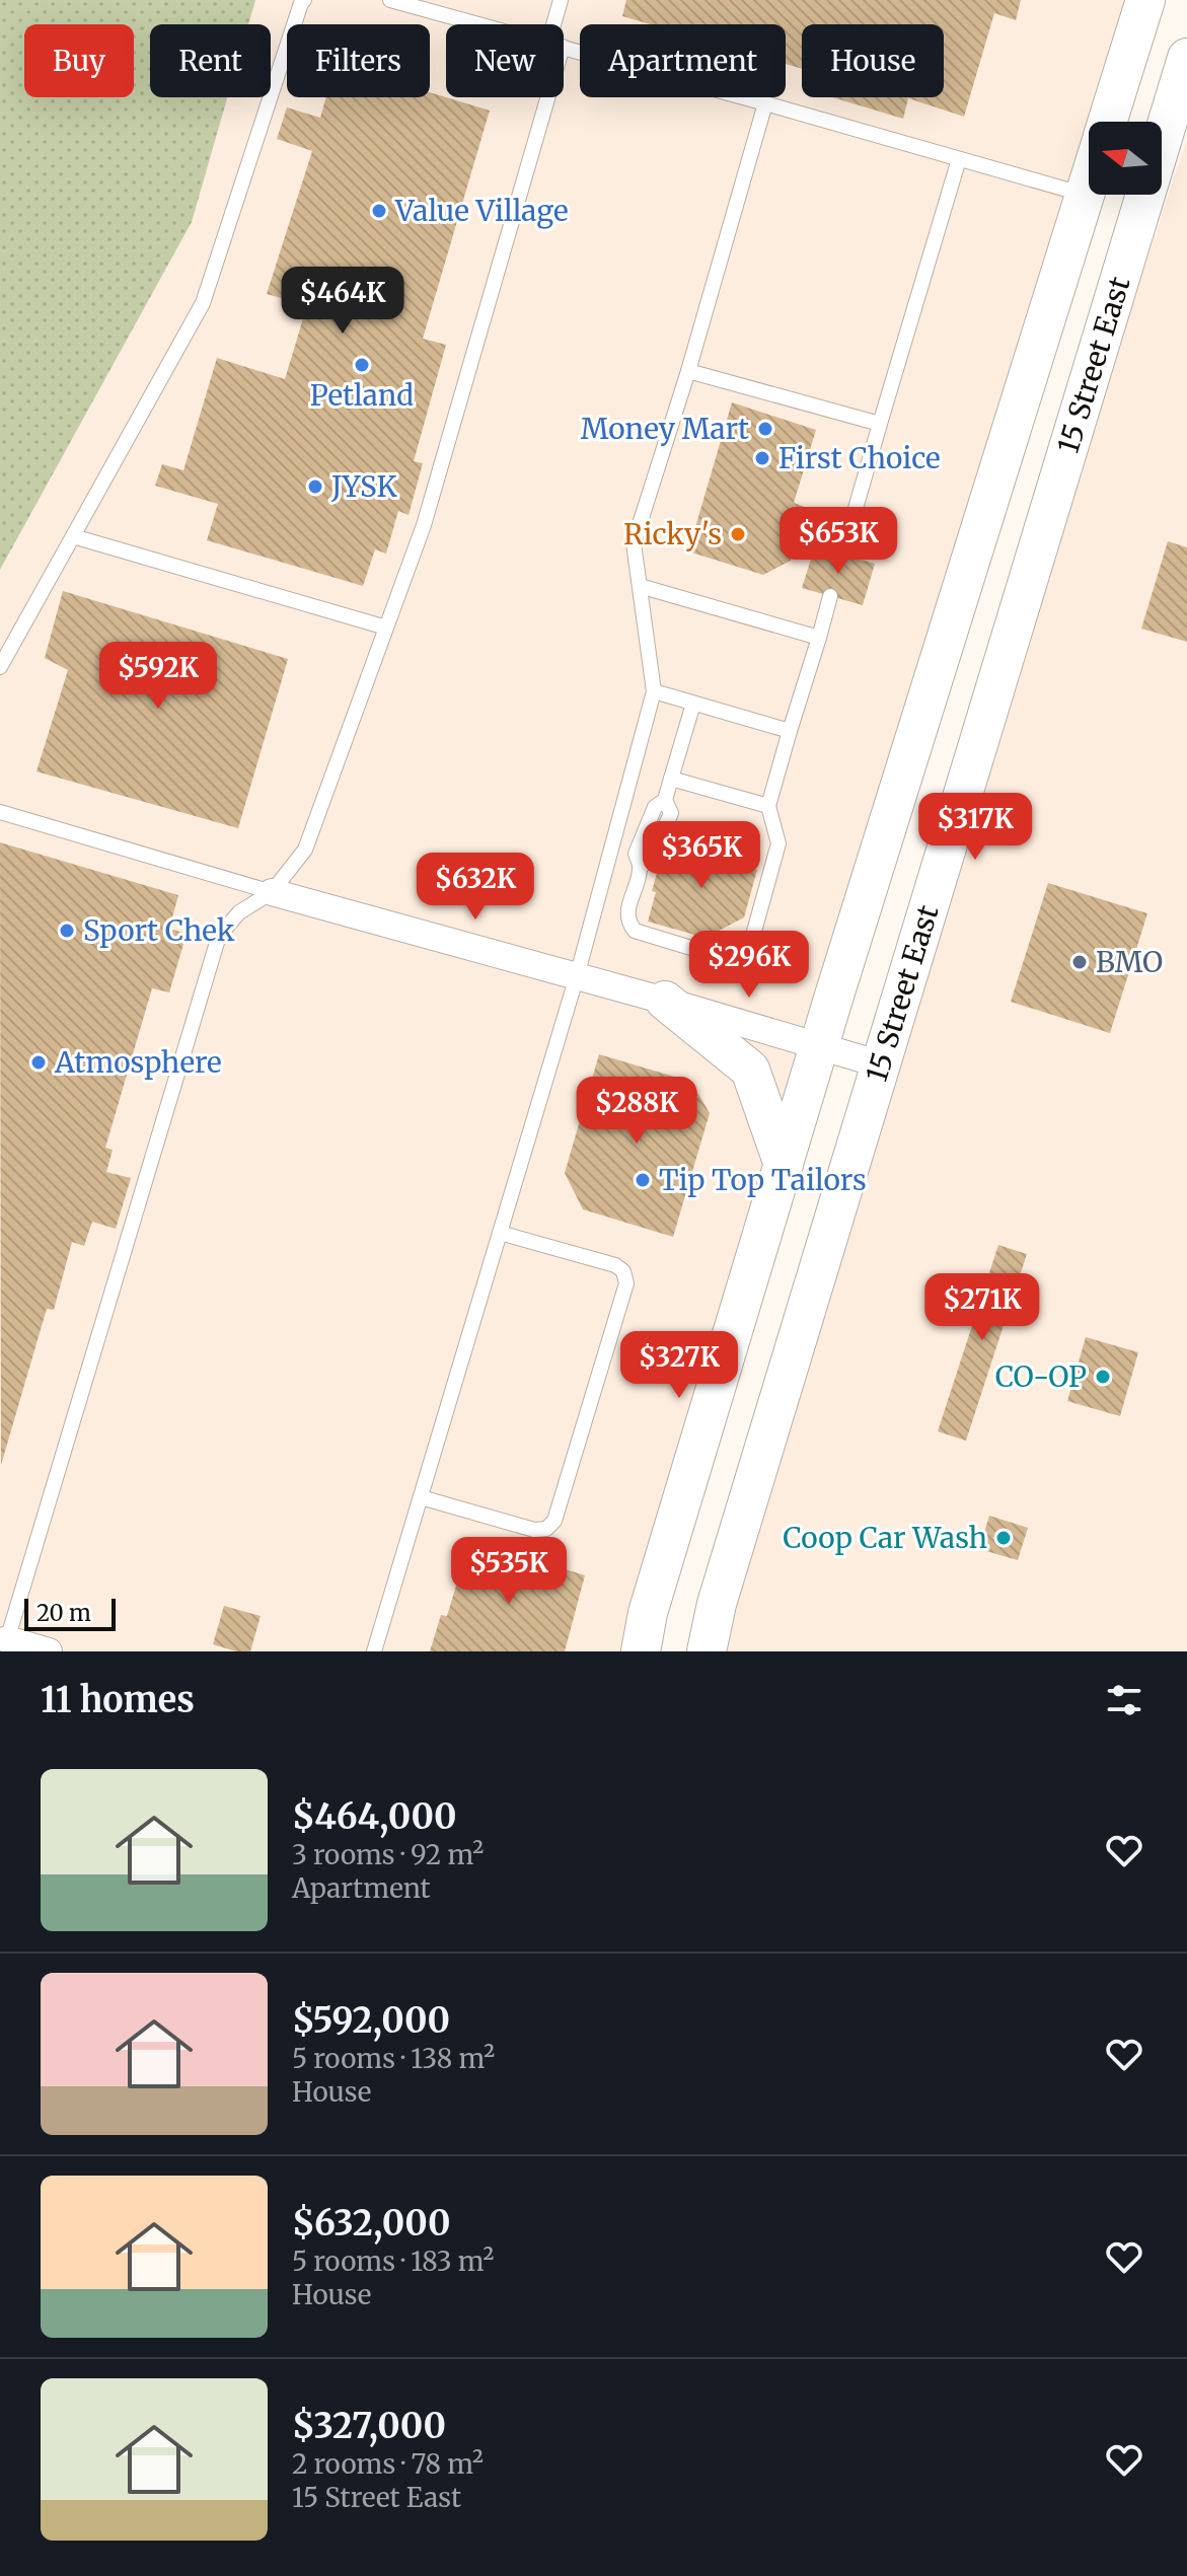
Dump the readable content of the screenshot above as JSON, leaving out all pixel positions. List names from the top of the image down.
{
  "streets": {
    "main road": ["15 Street East"]
  },
  "places": [
    "Value Village",
    "Petland",
    "Money Mart",
    "First Choice",
    "JYSK",
    "Ricky's",
    "Sport Chek",
    "BMO",
    "Atmosphere",
    "Tip Top Tailors",
    "CO-OP",
    "Coop Car Wash"
  ],
  "scale_bar": "20 m",
  "north": "left",
  "page": {
    "chip": [
      "Buy",
      "Rent",
      "Filters",
      "New",
      "Apartment",
      "House"
    ],
    "price": [
      "$464K",
      "$653K",
      "$592K",
      "$317K",
      "$365K",
      "$632K",
      "$296K",
      "$288K",
      "$271K",
      "$327K",
      "$535K"
    ],
    "scale": "20 m",
    "heading": "11 homes",
    "list": [
      {
        "name": "$464,000",
        "note": "3 rooms · 92 m² · Apartment"
      },
      {
        "name": "$592,000",
        "note": "5 rooms · 138 m² · House"
      },
      {
        "name": "$632,000",
        "note": "5 rooms · 183 m² · House"
      },
      {
        "name": "$327,000",
        "note": "2 rooms · 78 m² · 15 Street East"
      }
    ]
  }
}
